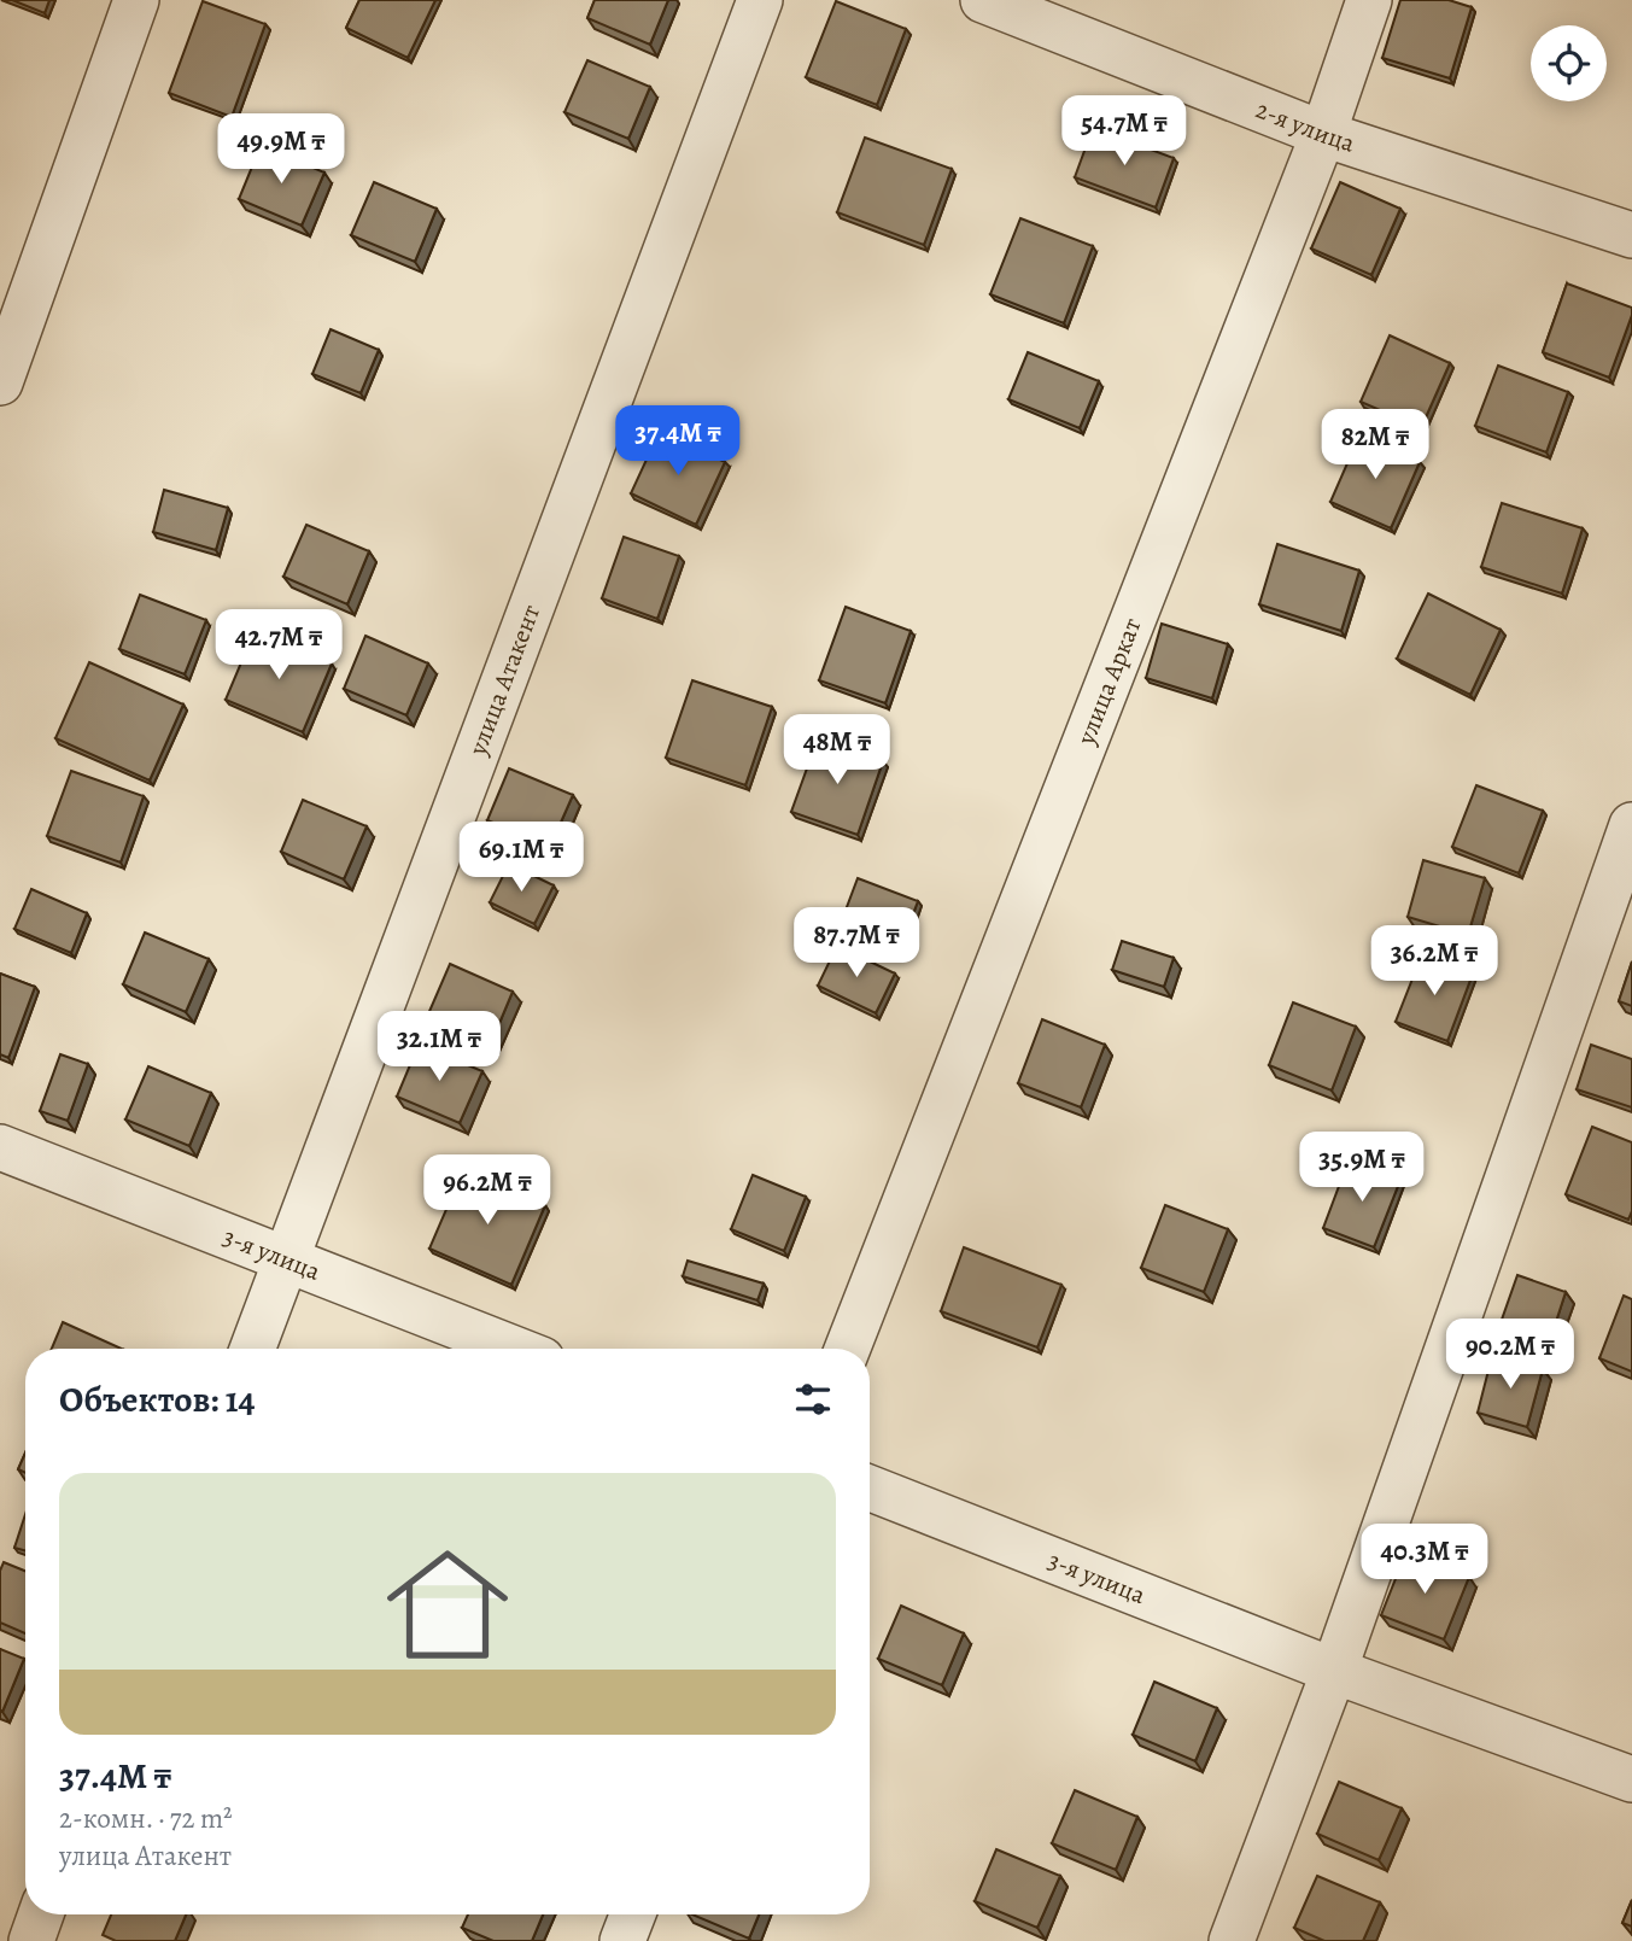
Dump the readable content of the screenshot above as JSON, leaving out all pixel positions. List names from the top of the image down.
{
  "streets": {
    "street": [
      "2-я улица",
      "улица Атакент",
      "улица Аркат",
      "3-я улица"
    ]
  },
  "crossings": [
    ["2-я улица", "улица Аркат"],
    ["улица Атакент", "3-я улица"]
  ],
  "page": {
    "price": [
      "54.7M ₸",
      "49.9M ₸",
      "37.4M ₸",
      "82M ₸",
      "42.7M ₸",
      "48M ₸",
      "69.1M ₸",
      "87.7M ₸",
      "36.2M ₸",
      "32.1M ₸",
      "35.9M ₸",
      "96.2M ₸",
      "90.2M ₸",
      "40.3M ₸"
    ],
    "heading": "Объектов: 14",
    "list": [
      {
        "name": "37.4M ₸",
        "note": "2-комн. · 72 m² · улица Атакент"
      }
    ]
  }
}
